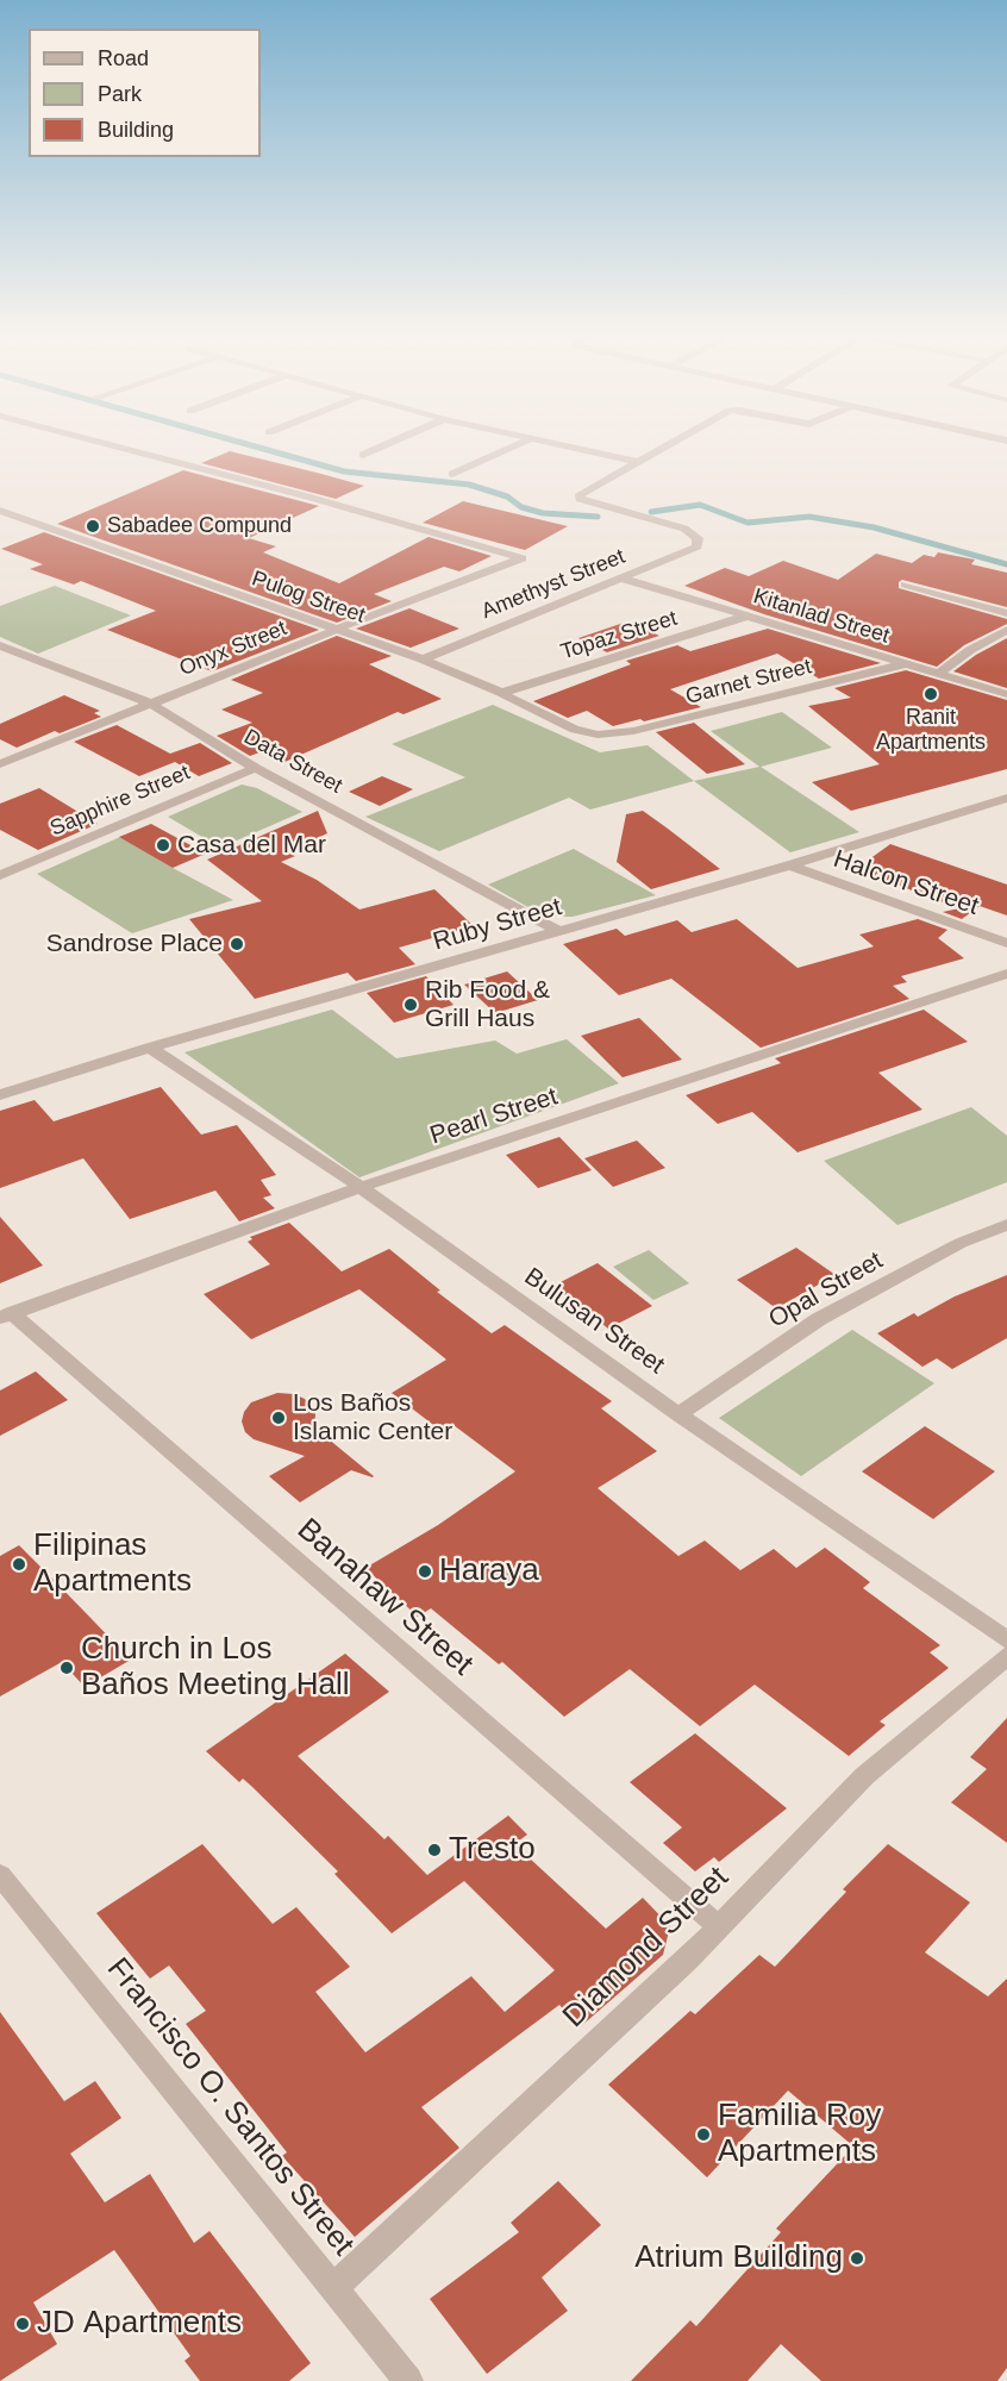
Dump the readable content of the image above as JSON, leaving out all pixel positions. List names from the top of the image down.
{
  "streets": {
    "street": [
      "Amethyst Street",
      "Pulog Street",
      "Kitanlad Street",
      "Topaz Street",
      "Onyx Street",
      "Garnet Street",
      "Data Street",
      "Sapphire Street",
      "Halcon Street",
      "Ruby Street",
      "Pearl Street",
      "Opal Street",
      "Bulusan Street",
      "Banahaw Street",
      "Diamond Street",
      "Francisco O. Santos Street"
    ]
  },
  "crossings": [
    ["Amethyst Street", "Pulog Street"],
    ["Amethyst Street", "Kitanlad Street"],
    ["Pulog Street", "Topaz Street"],
    ["Pulog Street", "Onyx Street"],
    ["Pulog Street", "Garnet Street"],
    ["Kitanlad Street", "Topaz Street"],
    ["Kitanlad Street", "Garnet Street"],
    ["Onyx Street", "Data Street"],
    ["Data Street", "Sapphire Street"],
    ["Data Street", "Ruby Street"],
    ["Halcon Street", "Ruby Street"],
    ["Ruby Street", "Bulusan Street"],
    ["Pearl Street", "Bulusan Street"],
    ["Pearl Street", "Banahaw Street"],
    ["Opal Street", "Bulusan Street"],
    ["Banahaw Street", "Diamond Street"],
    ["Diamond Street", "Francisco O. Santos Street"]
  ],
  "places": [
    "Sabadee Compund",
    "Ranit Apartments",
    "Casa del Mar",
    "Sandrose Place",
    "Rib Food & Grill Haus",
    "Los Baños Islamic Center",
    "Filipinas Apartments",
    "Haraya",
    "Church in Los Baños Meeting Hall",
    "Tresto",
    "Familia Roy Apartments",
    "Atrium Building",
    "JD Apartments"
  ],
  "legend": ["Road", "Park", "Building"]
}
